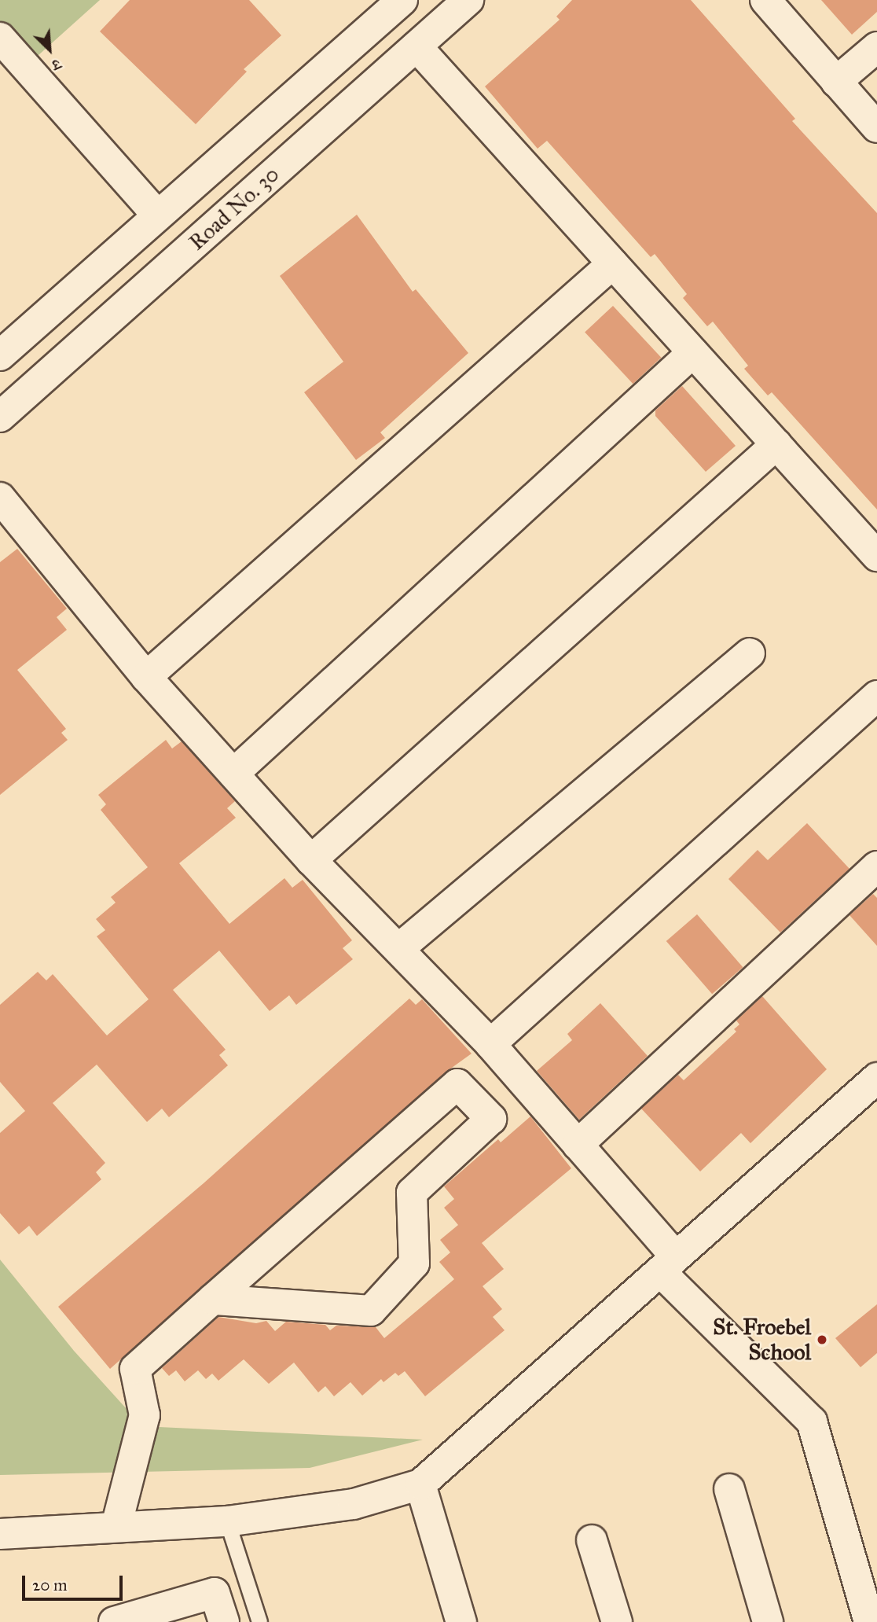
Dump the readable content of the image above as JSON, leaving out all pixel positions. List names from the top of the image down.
{
  "streets": {
    "street": ["Road No. 30"]
  },
  "places": ["St. Froebel School"],
  "scale_bar": "20 m",
  "north": "bottom right"
}
